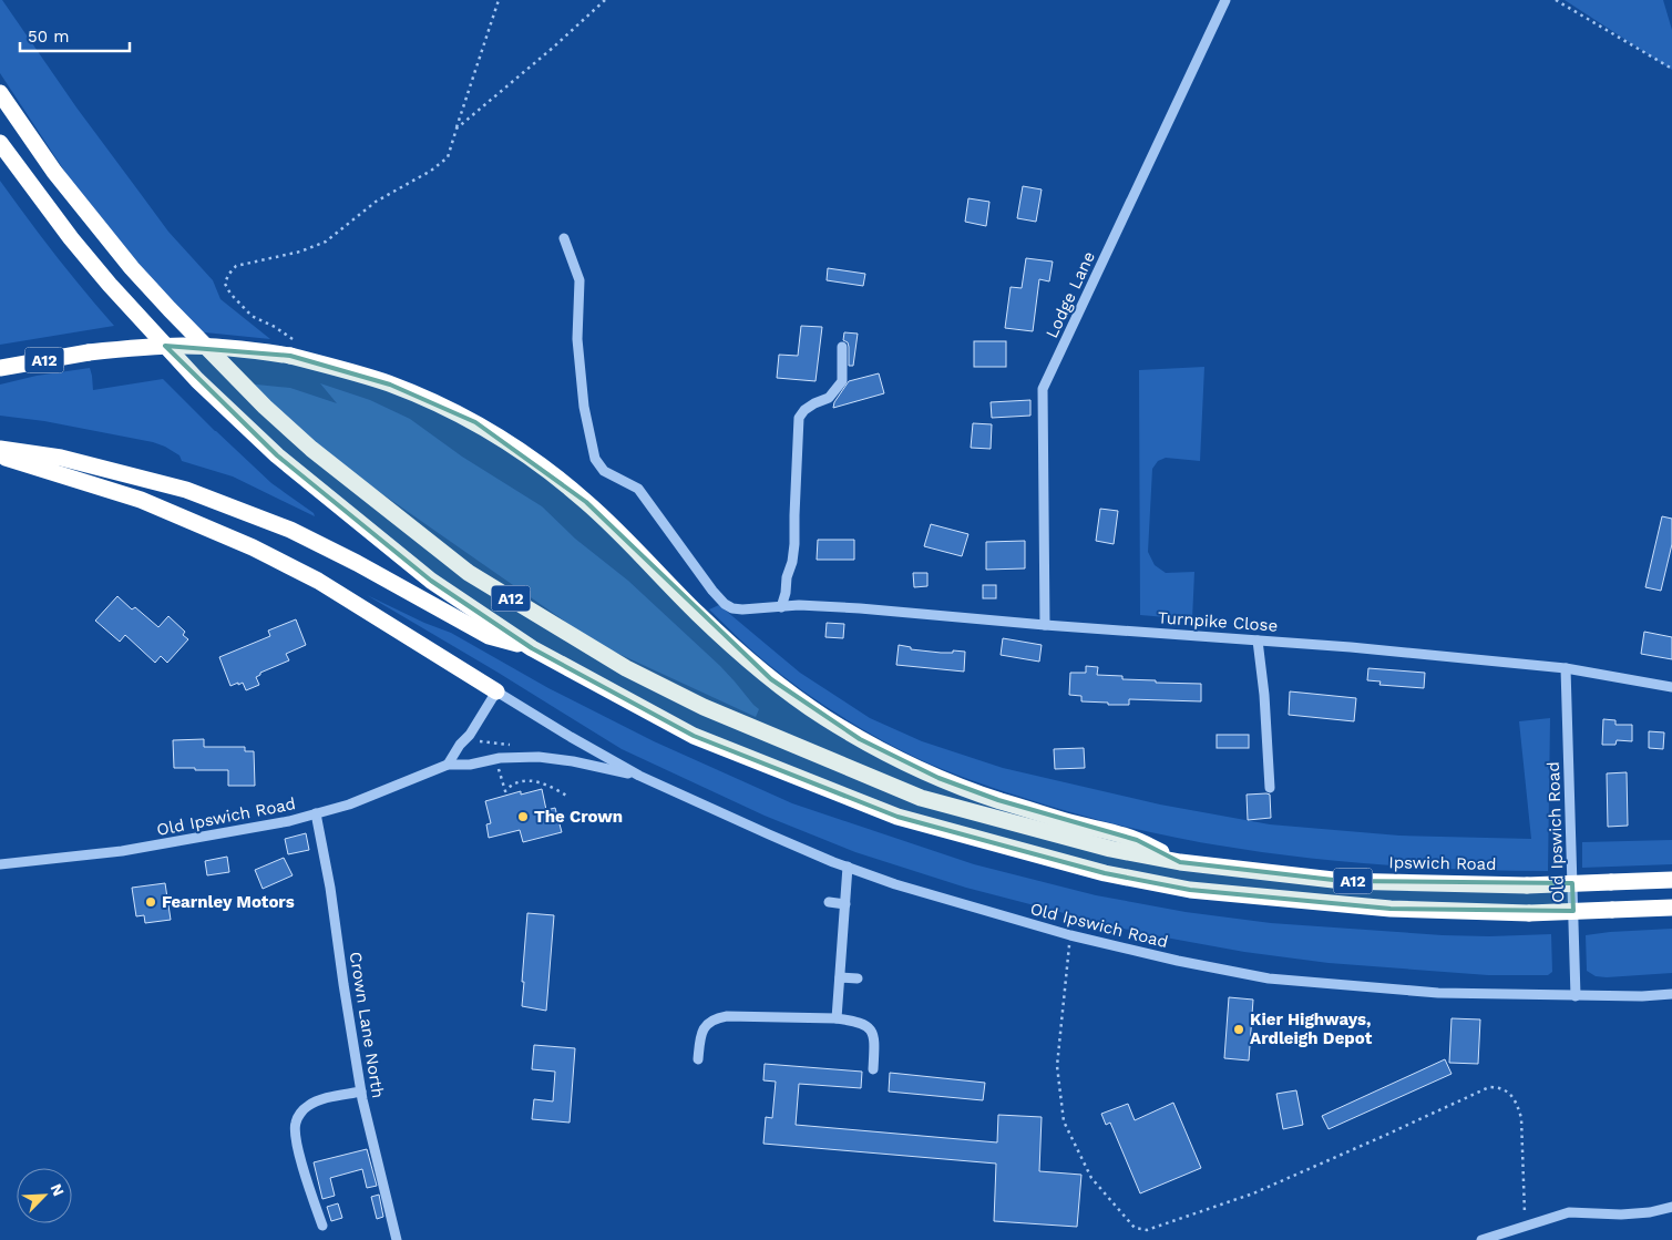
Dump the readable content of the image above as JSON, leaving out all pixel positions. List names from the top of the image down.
{
  "streets": {
    "highway": ["A12", "Ipswich Road"],
    "street": [
      "Lodge Lane",
      "Turnpike Close",
      "Old Ipswich Road",
      "Crown Lane North"
    ]
  },
  "crossings": [
    ["Lodge Lane", "Turnpike Close"],
    ["A12", "Ipswich Road"],
    ["Turnpike Close", "Old Ipswich Road"],
    ["Old Ipswich Road", "Crown Lane North"]
  ],
  "places": ["The Crown", "Fearnley Motors", "Kier Highways, Ardleigh Depot"],
  "scale_bar": "50 m",
  "north": "top right"
}
